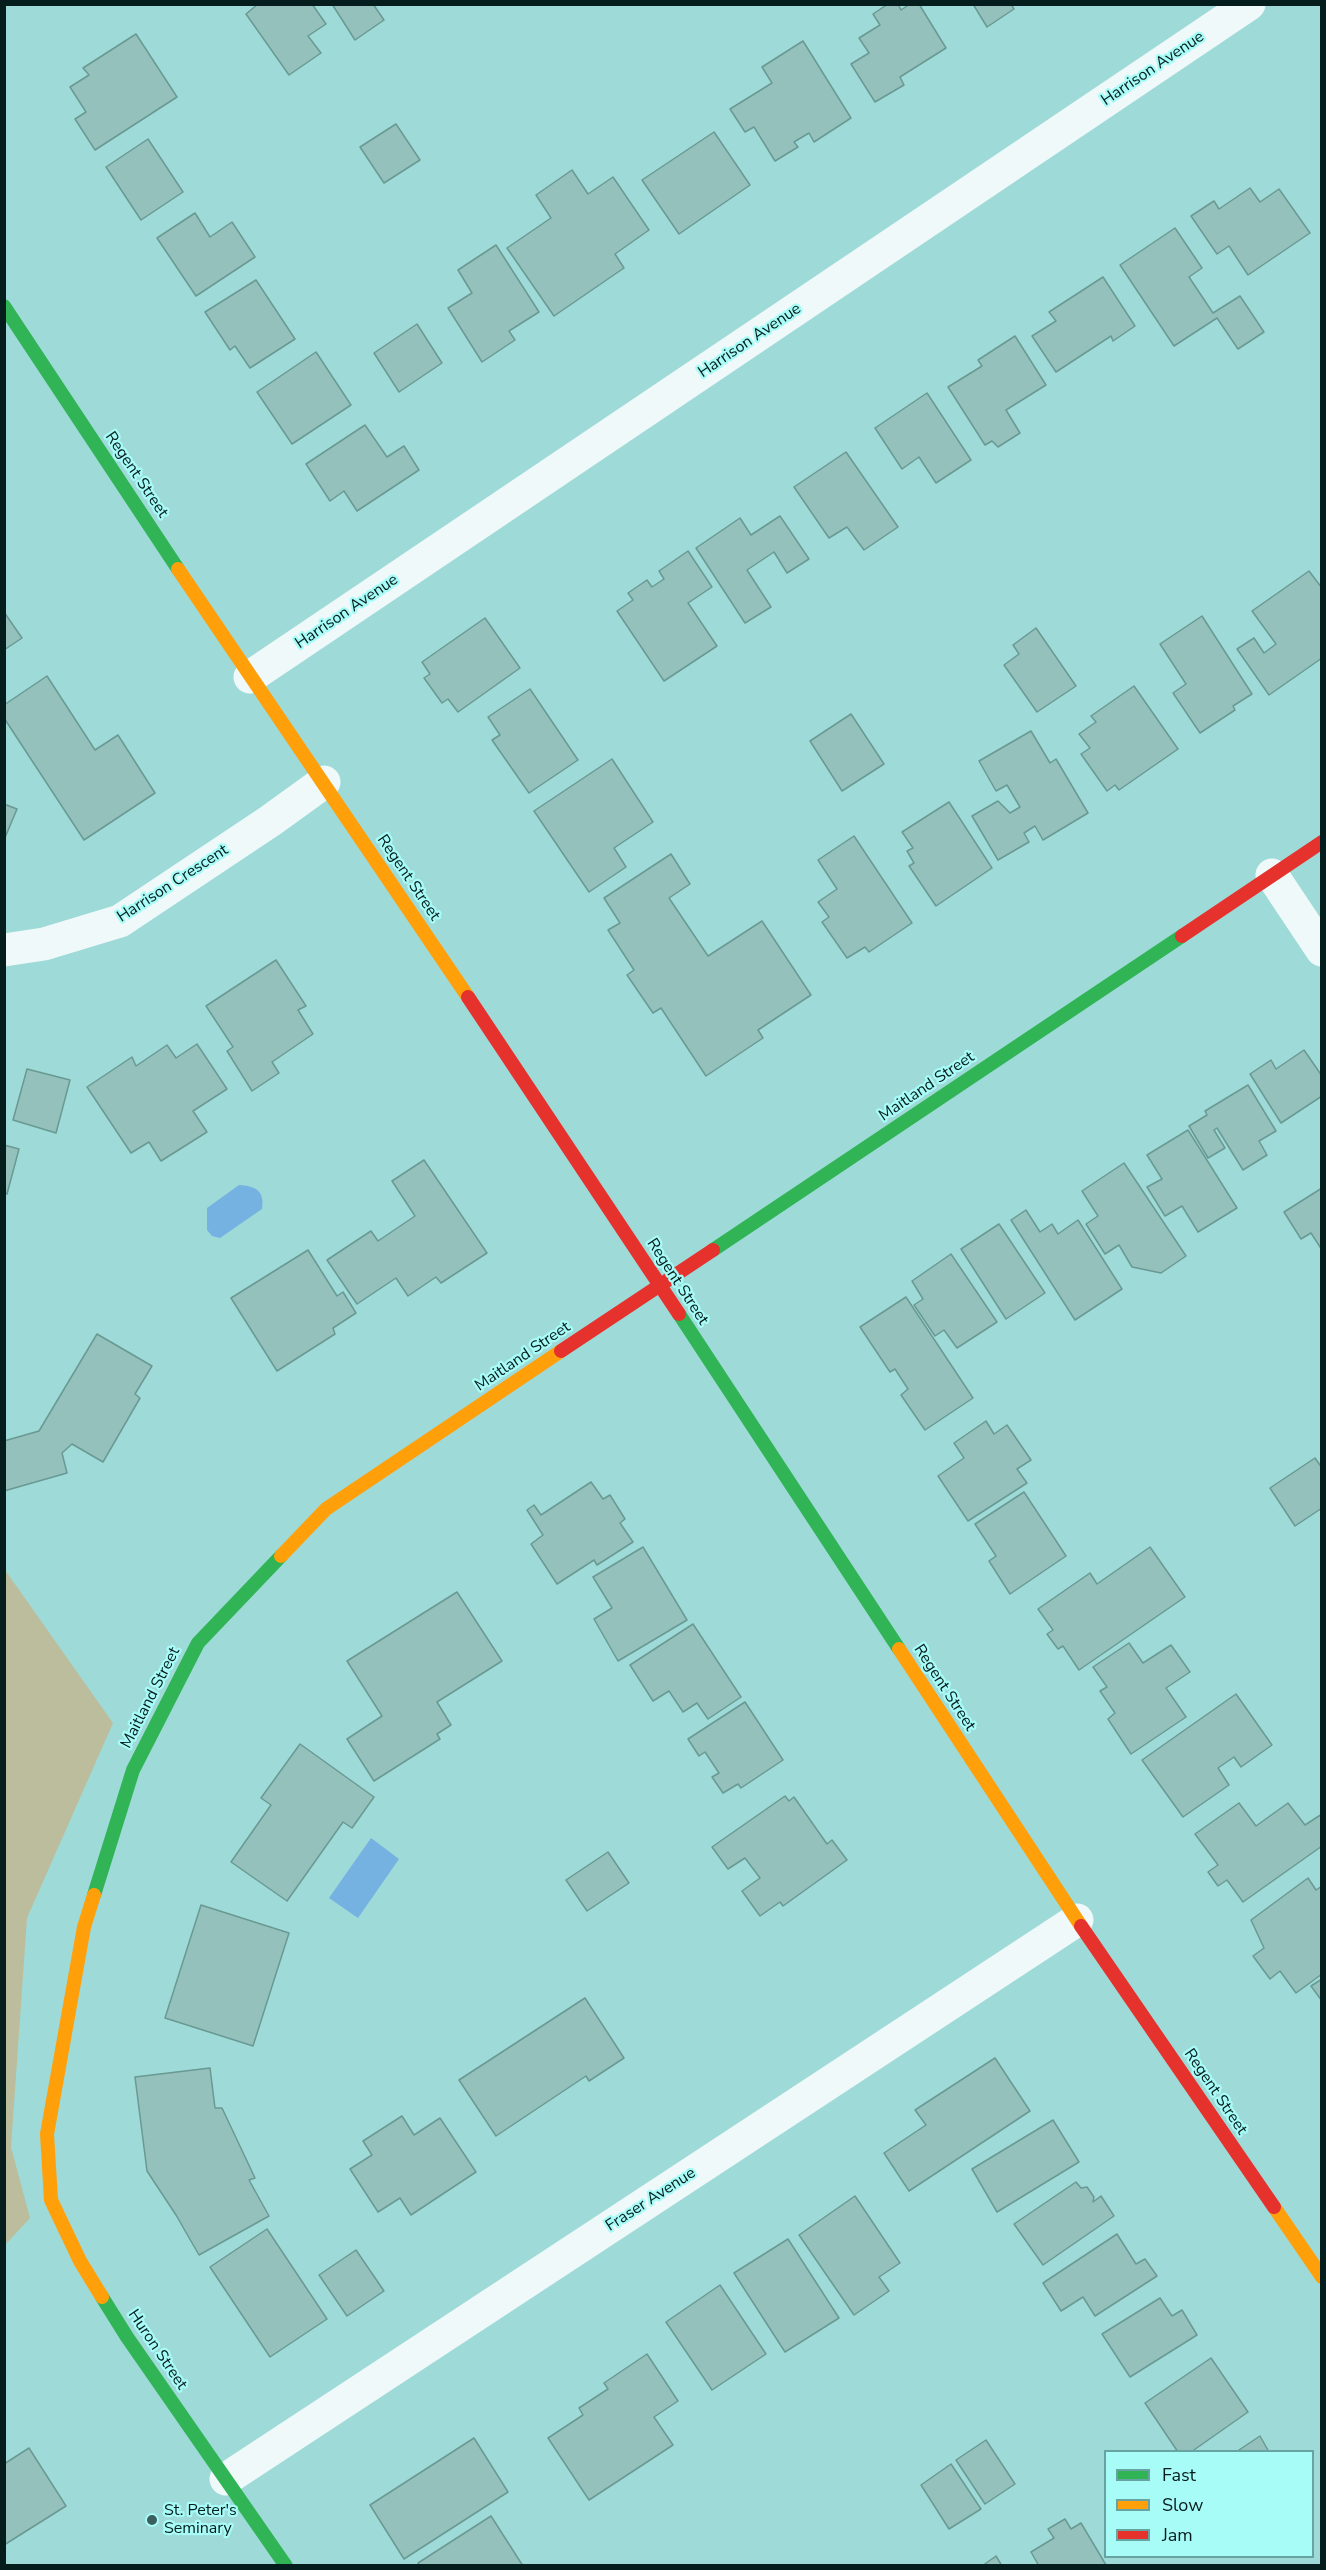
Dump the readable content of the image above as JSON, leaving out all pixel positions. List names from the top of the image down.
{
  "streets": {
    "street": [
      "Harrison Avenue",
      "Regent Street",
      "Harrison Crescent",
      "Maitland Street",
      "Fraser Avenue",
      "Huron Street"
    ]
  },
  "crossings": [
    ["Harrison Avenue", "Regent Street"],
    ["Regent Street", "Harrison Crescent"],
    ["Regent Street", "Maitland Street"],
    ["Regent Street", "Fraser Avenue"],
    ["Maitland Street", "Huron Street"],
    ["Fraser Avenue", "Huron Street"]
  ],
  "places": ["St. Peter's Seminary"],
  "legend": ["Fast", "Slow", "Jam"]
}
